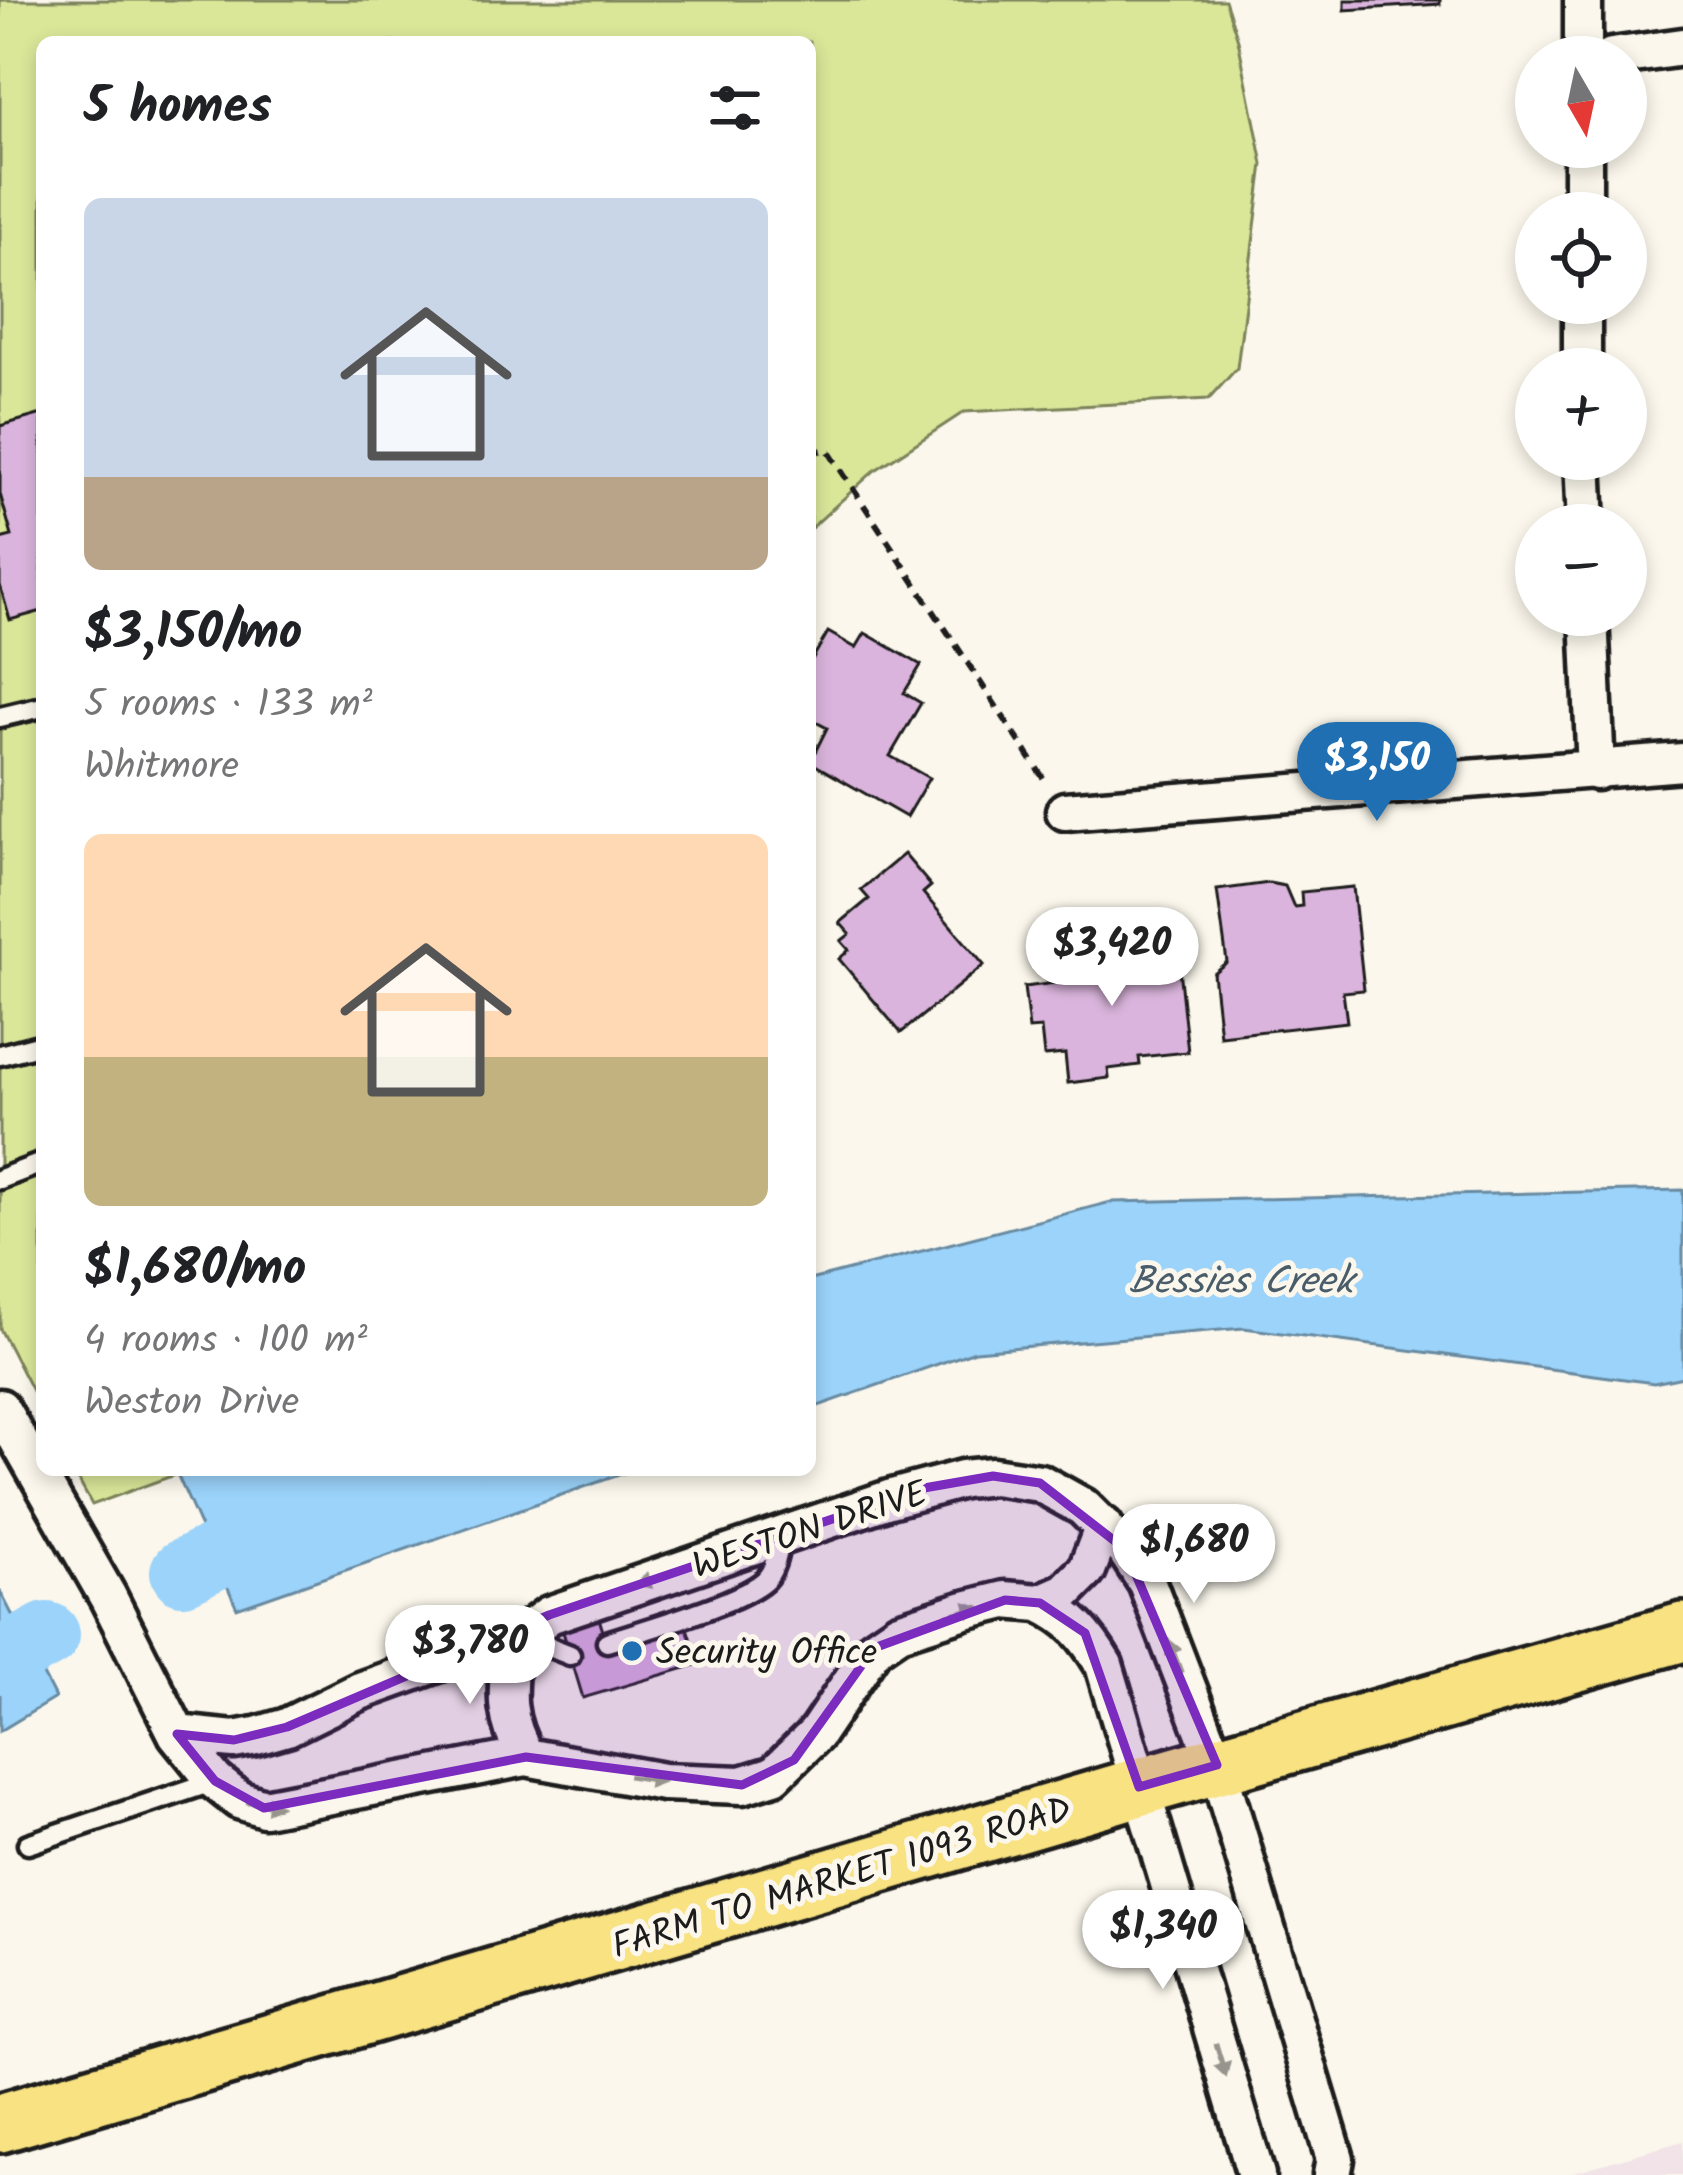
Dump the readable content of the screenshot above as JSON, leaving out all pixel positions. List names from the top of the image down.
{
  "streets": {
    "main road": ["FARM TO MARKET 1093 ROAD"],
    "street": ["WESTON DRIVE"]
  },
  "crossings": [
    ["WESTON DRIVE", "FARM TO MARKET 1093 ROAD"]
  ],
  "water": ["Bessies Creek"],
  "places": ["Security Office"],
  "north": "bottom",
  "page": {
    "map_buttons": ["+", "−"],
    "heading": "5 homes",
    "list": [
      {
        "name": "$3,150/mo",
        "note": "5 rooms · 133 m² · Whitmore"
      },
      {
        "name": "$1,680/mo",
        "note": "4 rooms · 100 m² · Weston Drive"
      }
    ],
    "price": [
      "$3,150",
      "$3,420",
      "$1,680",
      "$3,780",
      "$1,340"
    ]
  }
}
